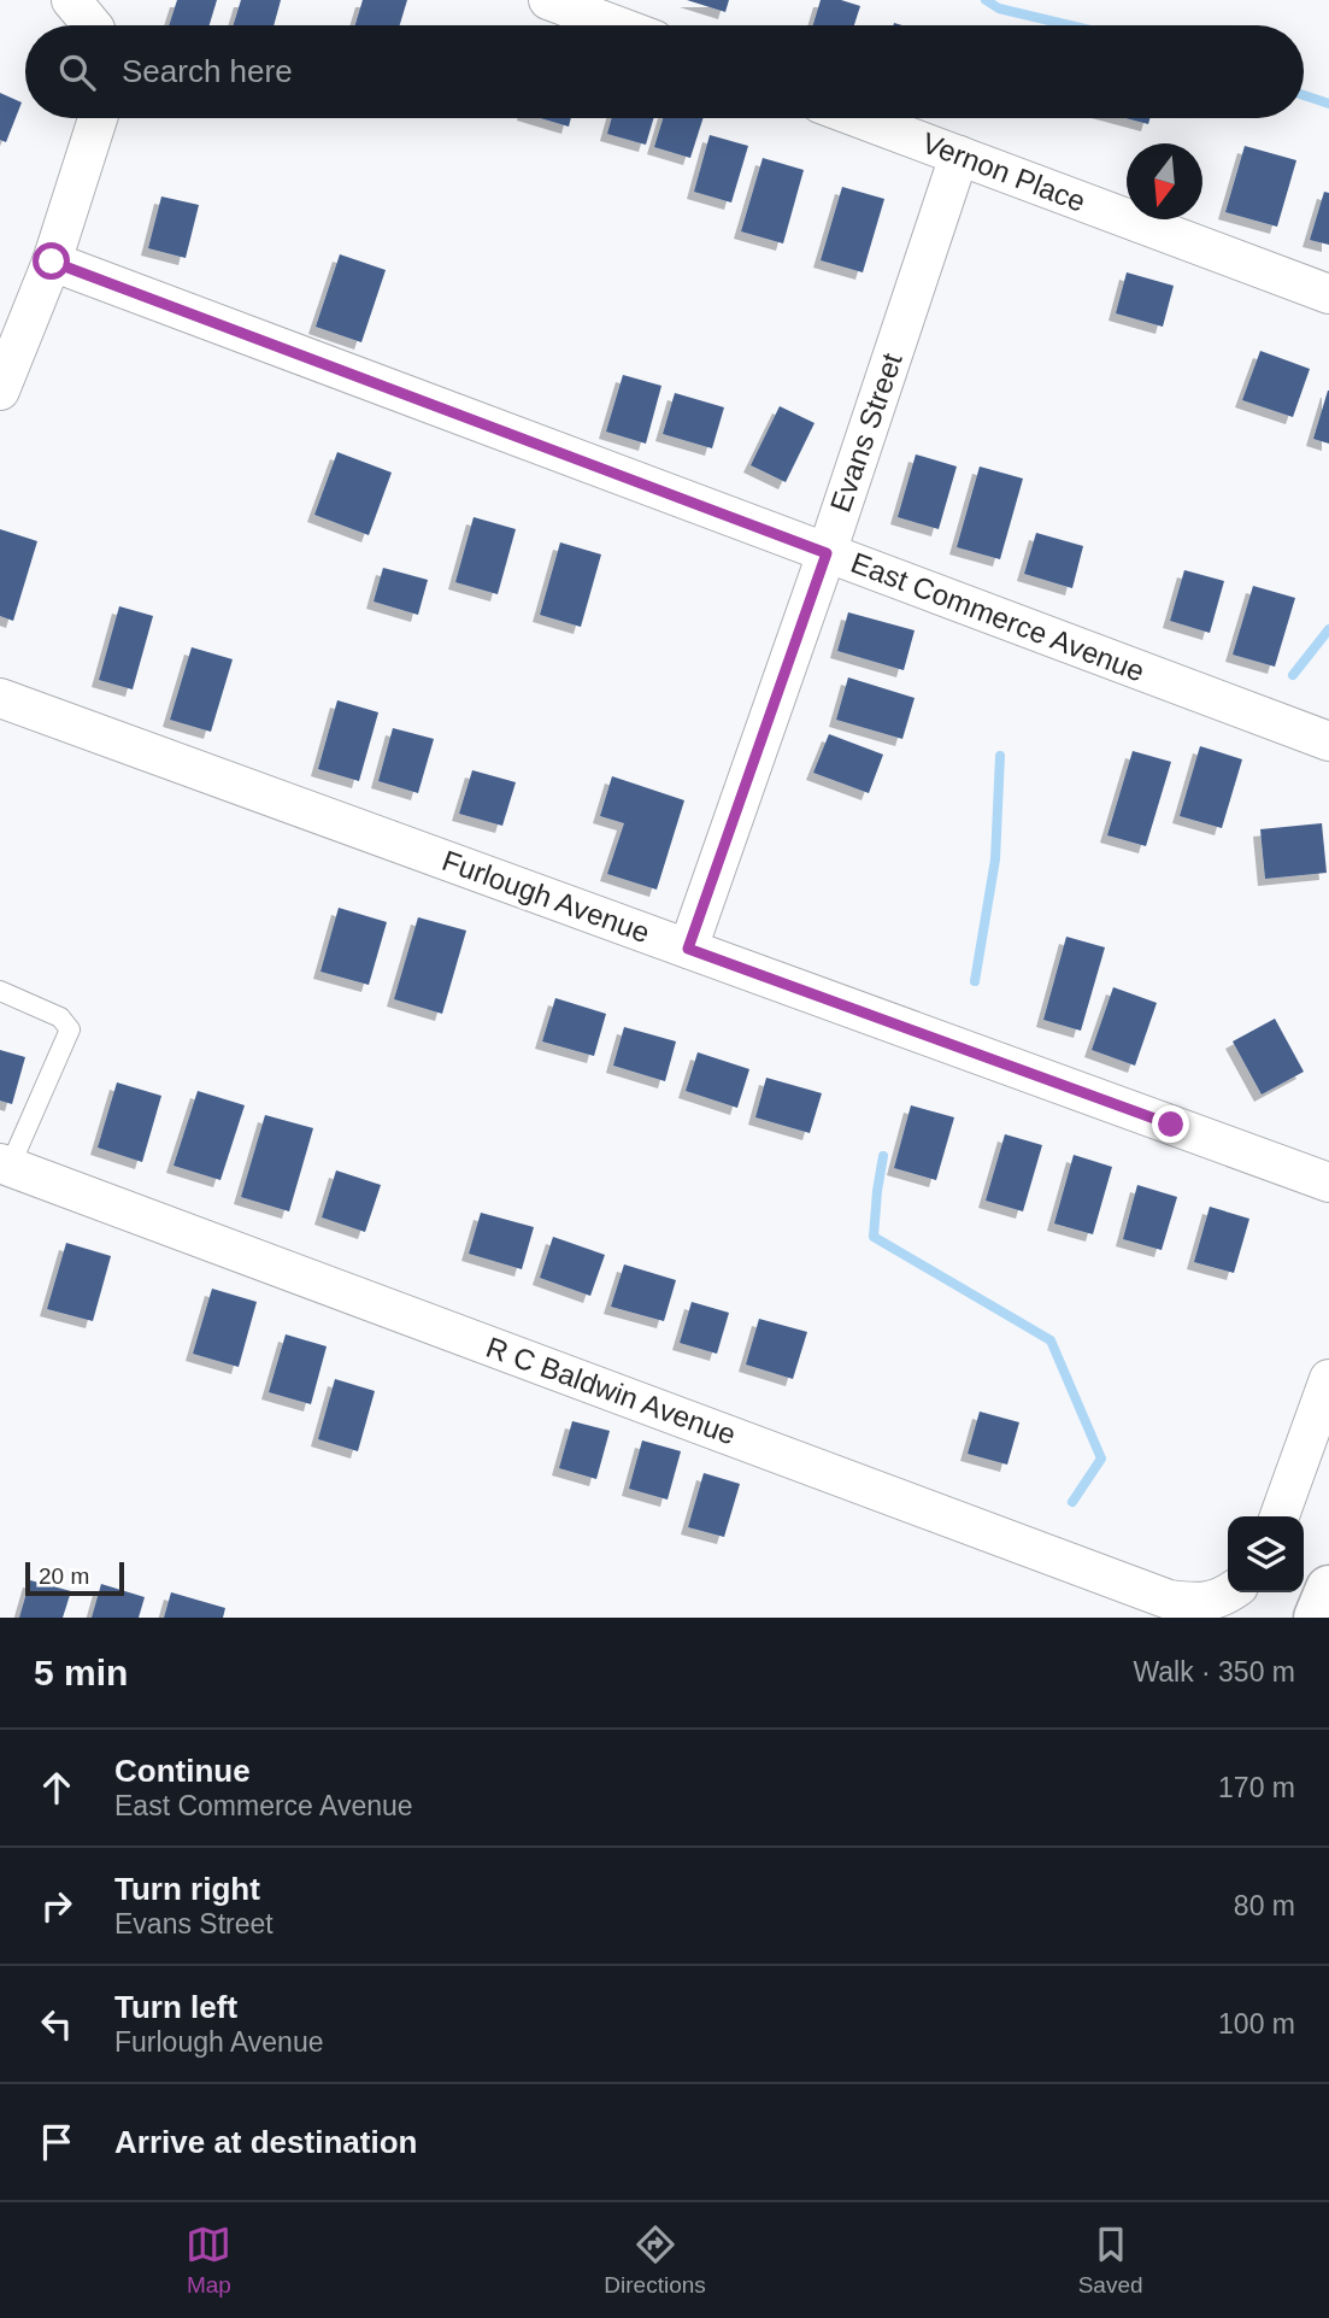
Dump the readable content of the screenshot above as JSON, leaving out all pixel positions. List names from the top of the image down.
{
  "streets": {
    "street": [
      "Vernon Place",
      "Evans Street",
      "East Commerce Avenue",
      "Furlough Avenue",
      "R C Baldwin Avenue"
    ]
  },
  "crossings": [
    ["Vernon Place", "Evans Street"],
    ["Evans Street", "East Commerce Avenue"],
    ["Evans Street", "Furlough Avenue"]
  ],
  "scale_bar": "20 m",
  "north": "bottom",
  "page": {
    "search": "Search here",
    "scale": "20 m",
    "heading": ["5 min", "Walk · 350 m"],
    "list": [
      ["Continue", "East Commerce Avenue", "170 m"],
      ["Turn right", "Evans Street", "80 m"],
      ["Turn left", "Furlough Avenue", "100 m"],
      "Arrive at destination"
    ],
    "nav": ["Map", "Directions", "Saved"]
  }
}
